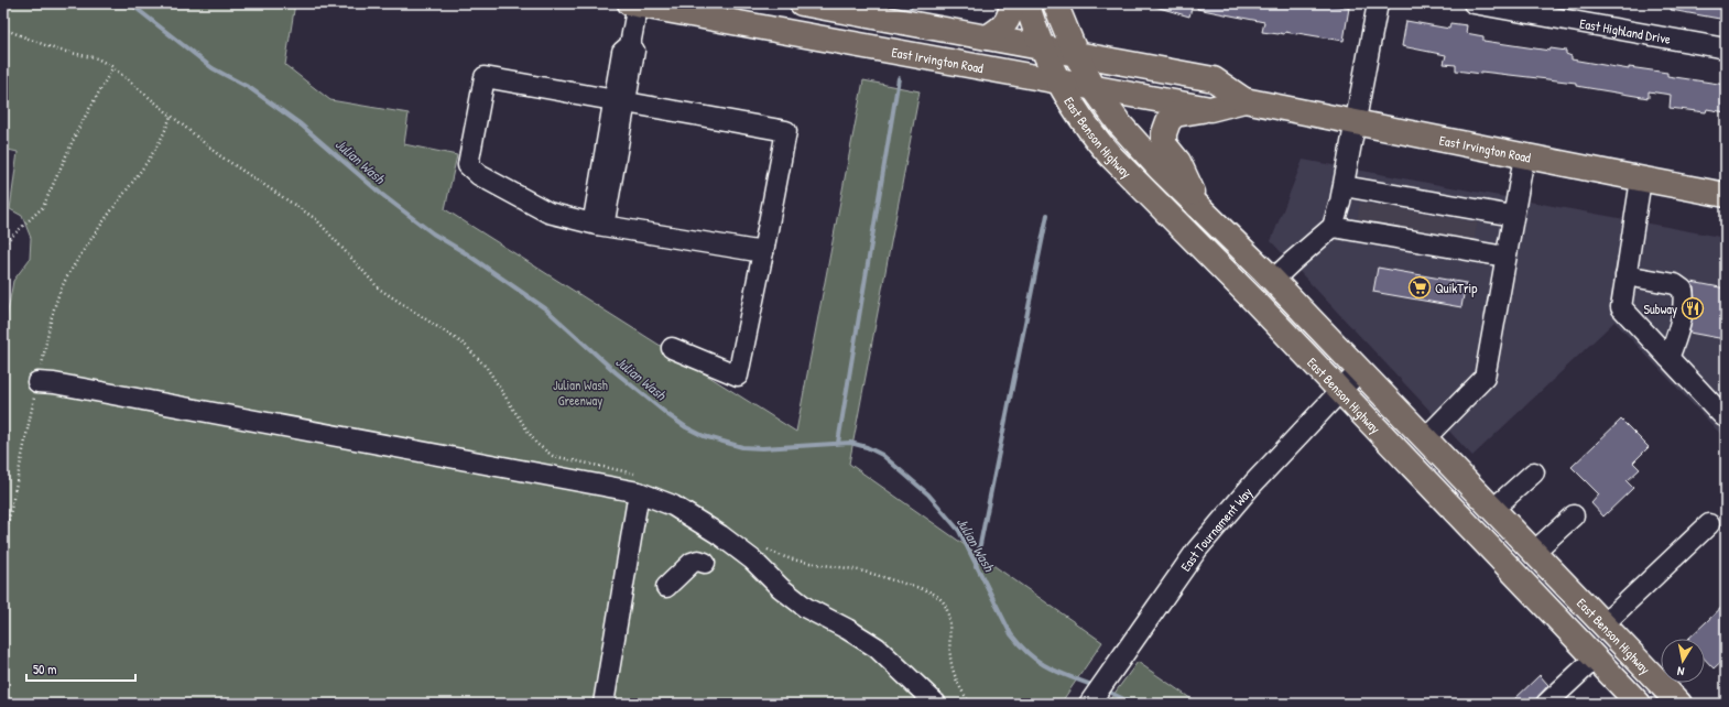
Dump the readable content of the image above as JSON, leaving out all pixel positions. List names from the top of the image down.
{
  "streets": {
    "main road": ["East Irvington Road", "East Benson Highway"],
    "street": ["East Highland Drive", "East Tournament Way"]
  },
  "crossings": [
    ["East Irvington Road", "East Benson Highway"],
    ["East Benson Highway", "East Tournament Way"]
  ],
  "water": ["Julian Wash"],
  "parks": ["Julian Wash Greenway"],
  "places": {
    "supermarket": ["QuikTrip"],
    "restaurant": ["Subway"]
  },
  "scale_bar": "50 m",
  "north": "bottom"
}
